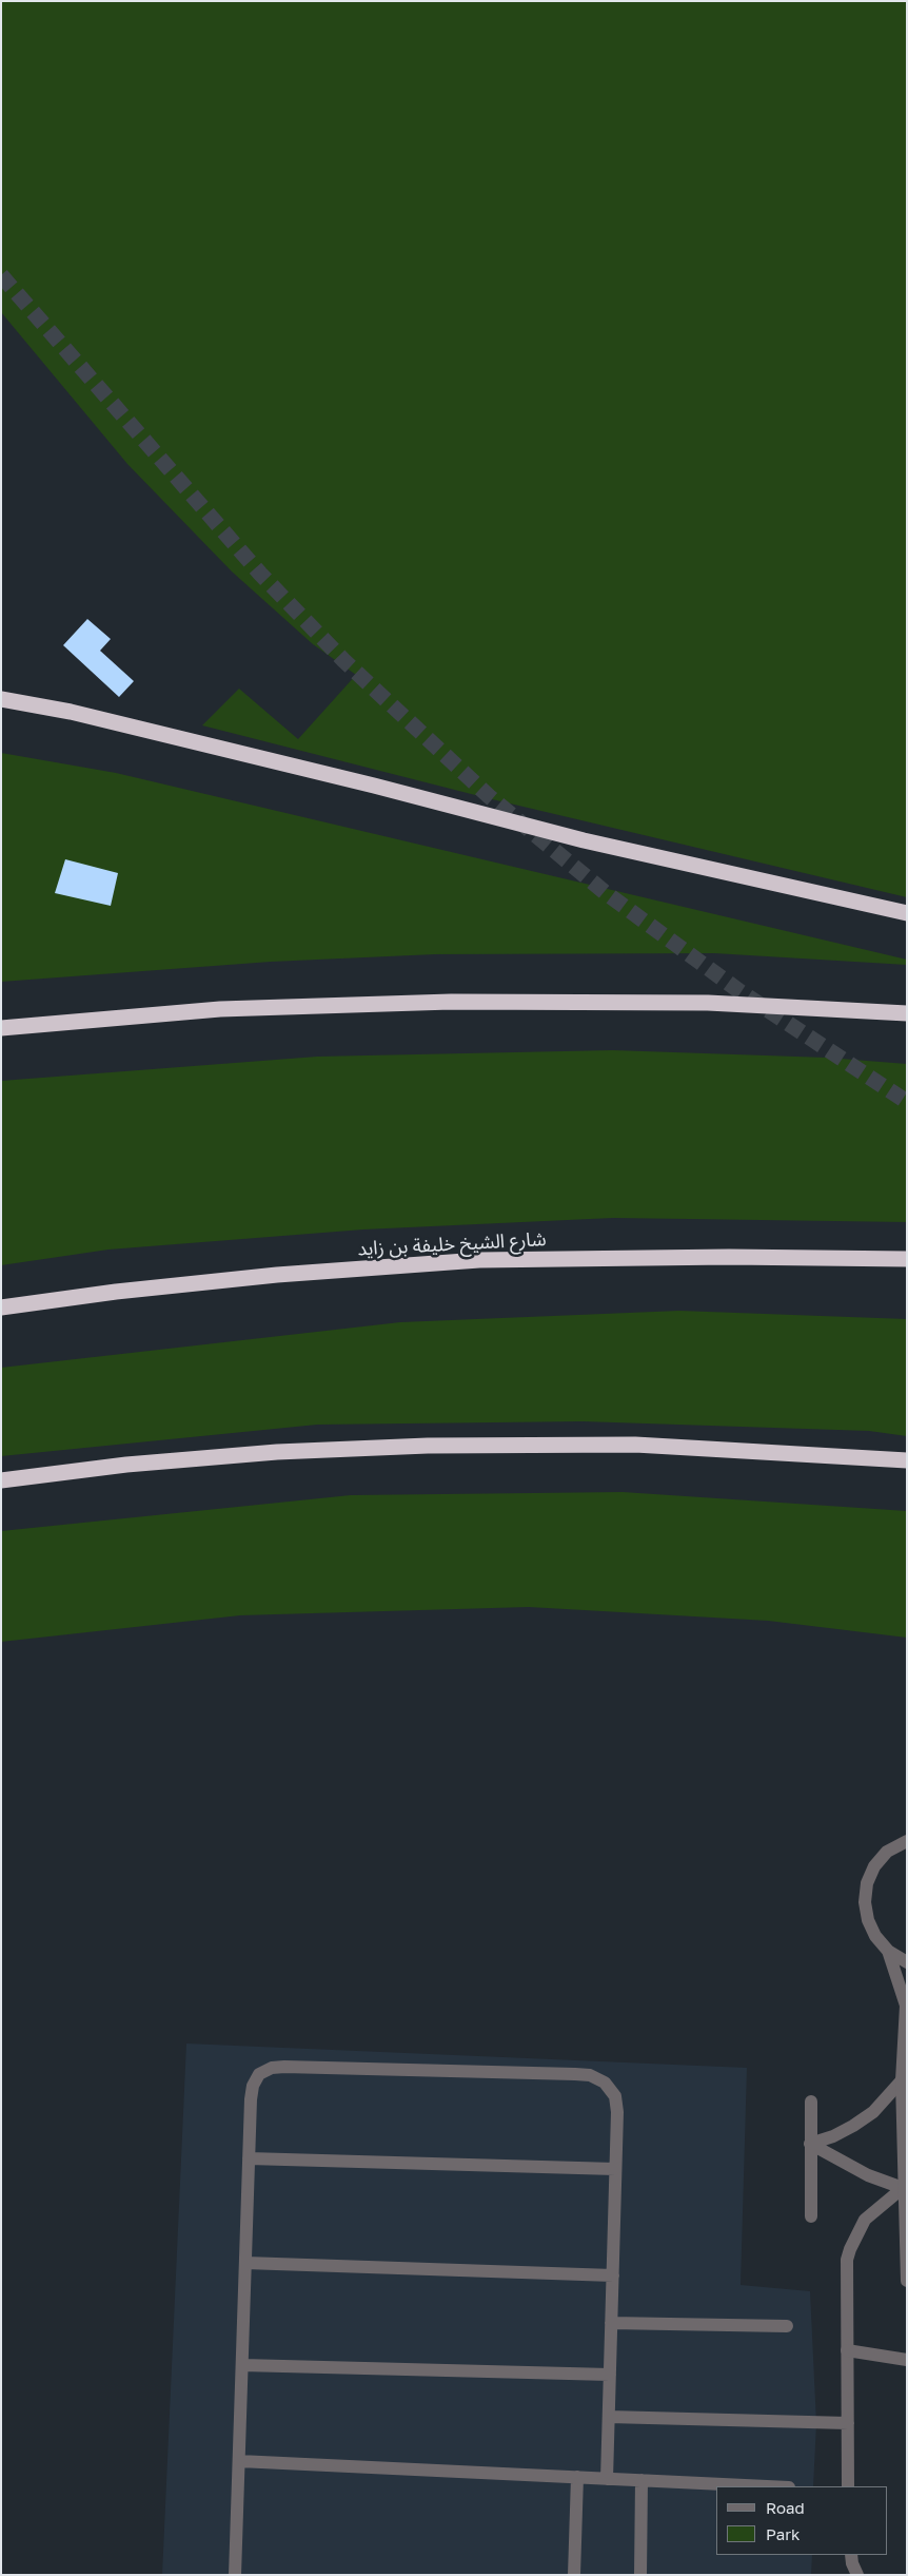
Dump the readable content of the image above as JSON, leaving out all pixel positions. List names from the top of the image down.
{
  "streets": {
    "highway": ["شارع الشيخ خليفة بن زايد"]
  },
  "legend": ["Road", "Park"]
}
